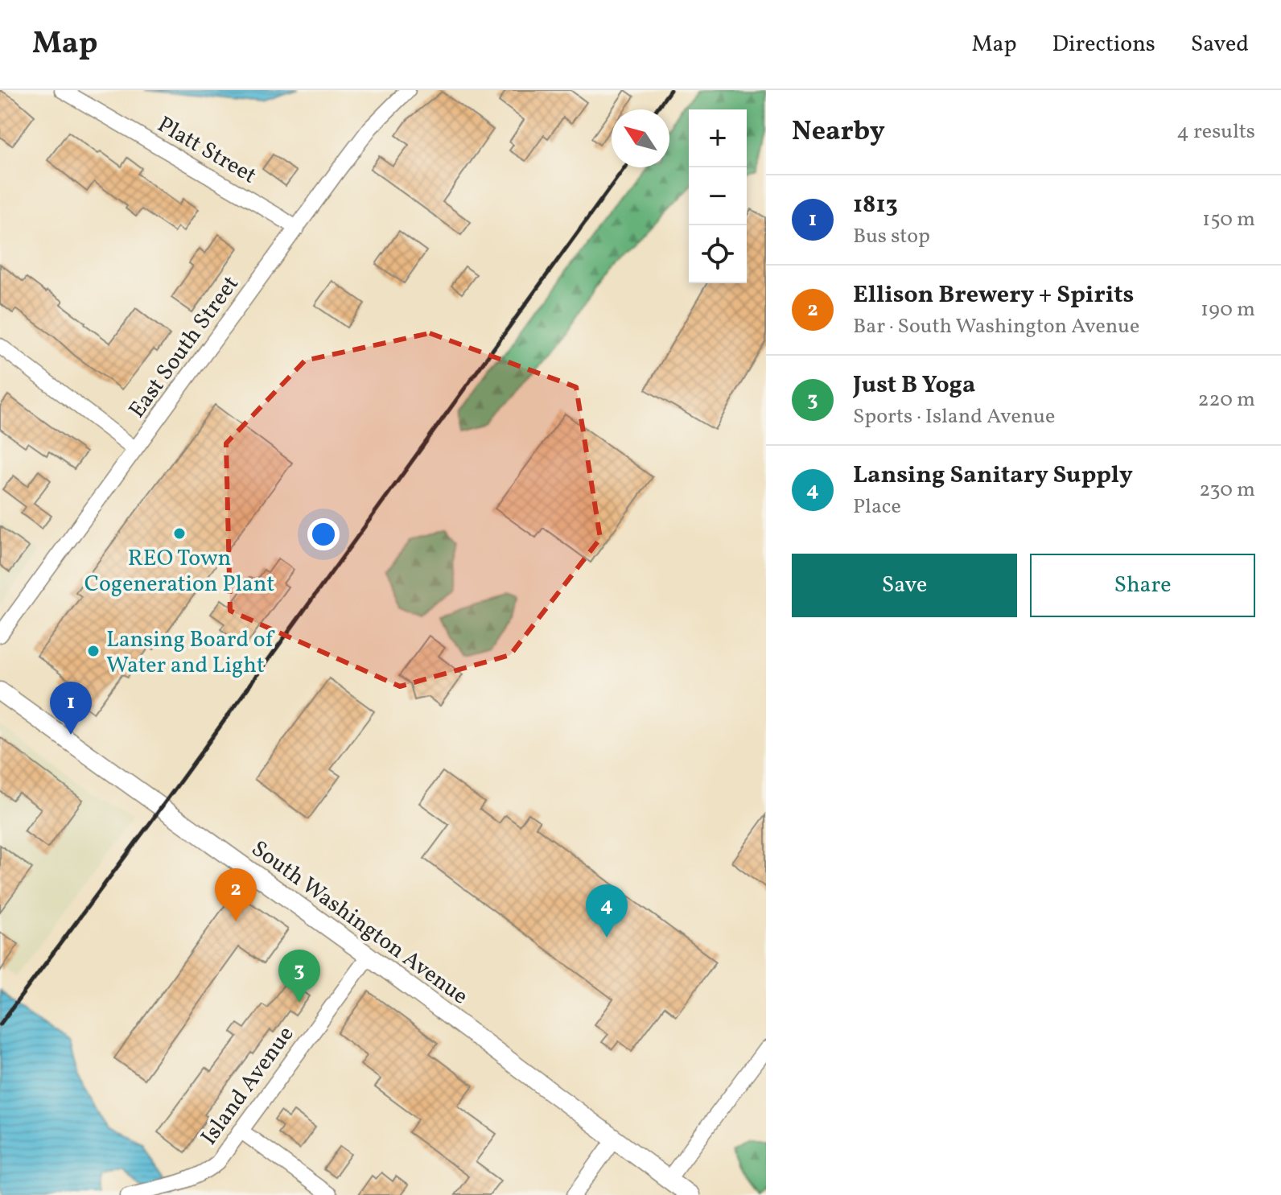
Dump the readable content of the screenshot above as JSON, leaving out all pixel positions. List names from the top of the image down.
{
  "streets": {
    "street": [
      "Platt Street",
      "East South Street",
      "South Washington Avenue",
      "Island Avenue"
    ]
  },
  "crossings": [
    ["Platt Street", "East South Street"],
    ["South Washington Avenue", "Island Avenue"]
  ],
  "places": ["REO Town Cogeneration Plant", "Lansing Board of Water and Light"],
  "north": "top left",
  "page": {
    "header": "Map",
    "nav": ["Map", "Directions", "Saved"],
    "heading": ["Nearby", "4 results"],
    "map_buttons": ["+", "−"],
    "list": [
      {
        "mark": "1",
        "name": "1813",
        "note": "Bus stop",
        "value": "150 m"
      },
      {
        "mark": "2",
        "name": "Ellison Brewery + Spirits",
        "note": "Bar · South Washington Avenue",
        "value": "190 m"
      },
      {
        "mark": "3",
        "name": "Just B Yoga",
        "note": "Sports · Island Avenue",
        "value": "220 m"
      },
      {
        "mark": "4",
        "name": "Lansing Sanitary Supply",
        "note": "Place",
        "value": "230 m"
      }
    ],
    "buttons": ["Save", "Share"],
    "pins": [
      "1",
      "2",
      "4",
      "3"
    ]
  }
}
